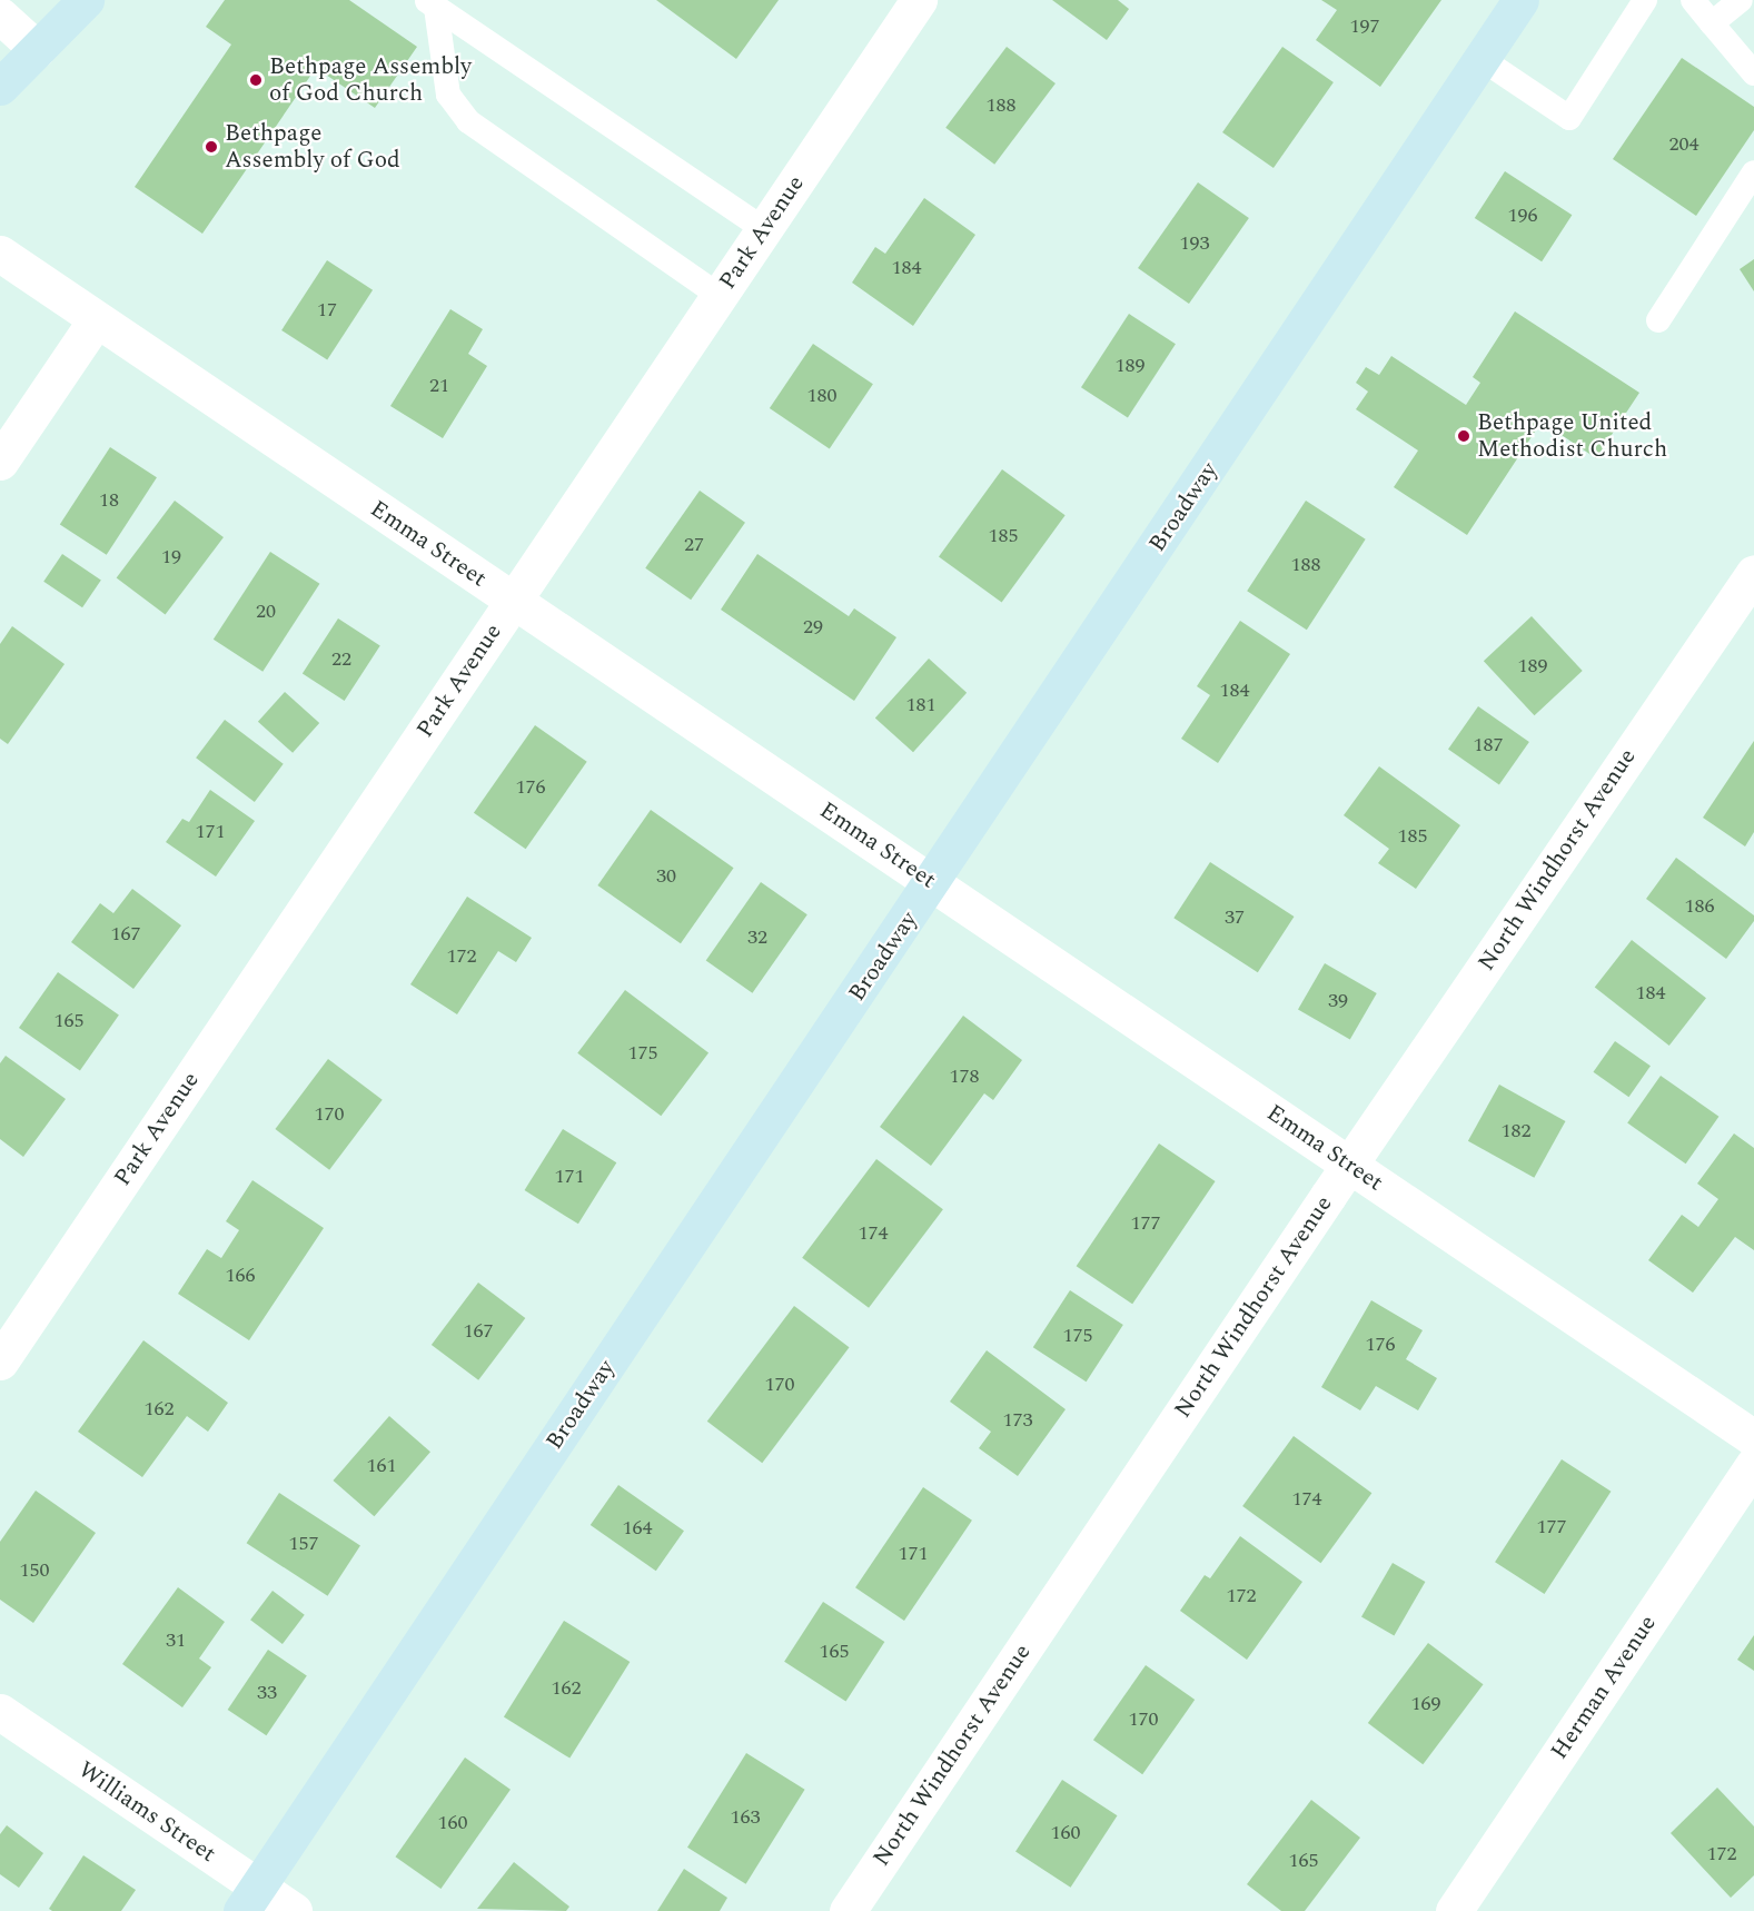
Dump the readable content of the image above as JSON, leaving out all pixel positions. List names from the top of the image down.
{
  "streets": {
    "main road": ["Broadway"],
    "street": [
      "Park Avenue",
      "Emma Street",
      "North Windhorst Avenue",
      "Herman Avenue",
      "Williams Street"
    ]
  },
  "crossings": [
    ["Park Avenue", "Emma Street"],
    ["Broadway", "Emma Street"],
    ["Broadway", "Williams Street"],
    ["Emma Street", "North Windhorst Avenue"]
  ],
  "places": ["Bethpage Assembly of God Church", "Bethpage Assembly of God", "Bethpage United Methodist Church"],
  "house_numbers": [
    "197",
    "188",
    "204",
    "196",
    "193",
    "184",
    "17",
    "189",
    "21",
    "180",
    "18",
    "185",
    "27",
    "19",
    "188",
    "20",
    "29",
    "22",
    "189",
    "184",
    "181",
    "187",
    "176",
    "171",
    "185",
    "30",
    "186",
    "37",
    "167",
    "32",
    "172",
    "184",
    "39",
    "165",
    "175",
    "178",
    "170",
    "182",
    "171",
    "177",
    "174",
    "166",
    "167",
    "175",
    "176",
    "170",
    "162",
    "173",
    "161",
    "174",
    "177",
    "164",
    "157",
    "171",
    "150",
    "172",
    "31",
    "165",
    "162",
    "33",
    "169",
    "170",
    "163",
    "160",
    "160",
    "172",
    "165"
  ]
}
